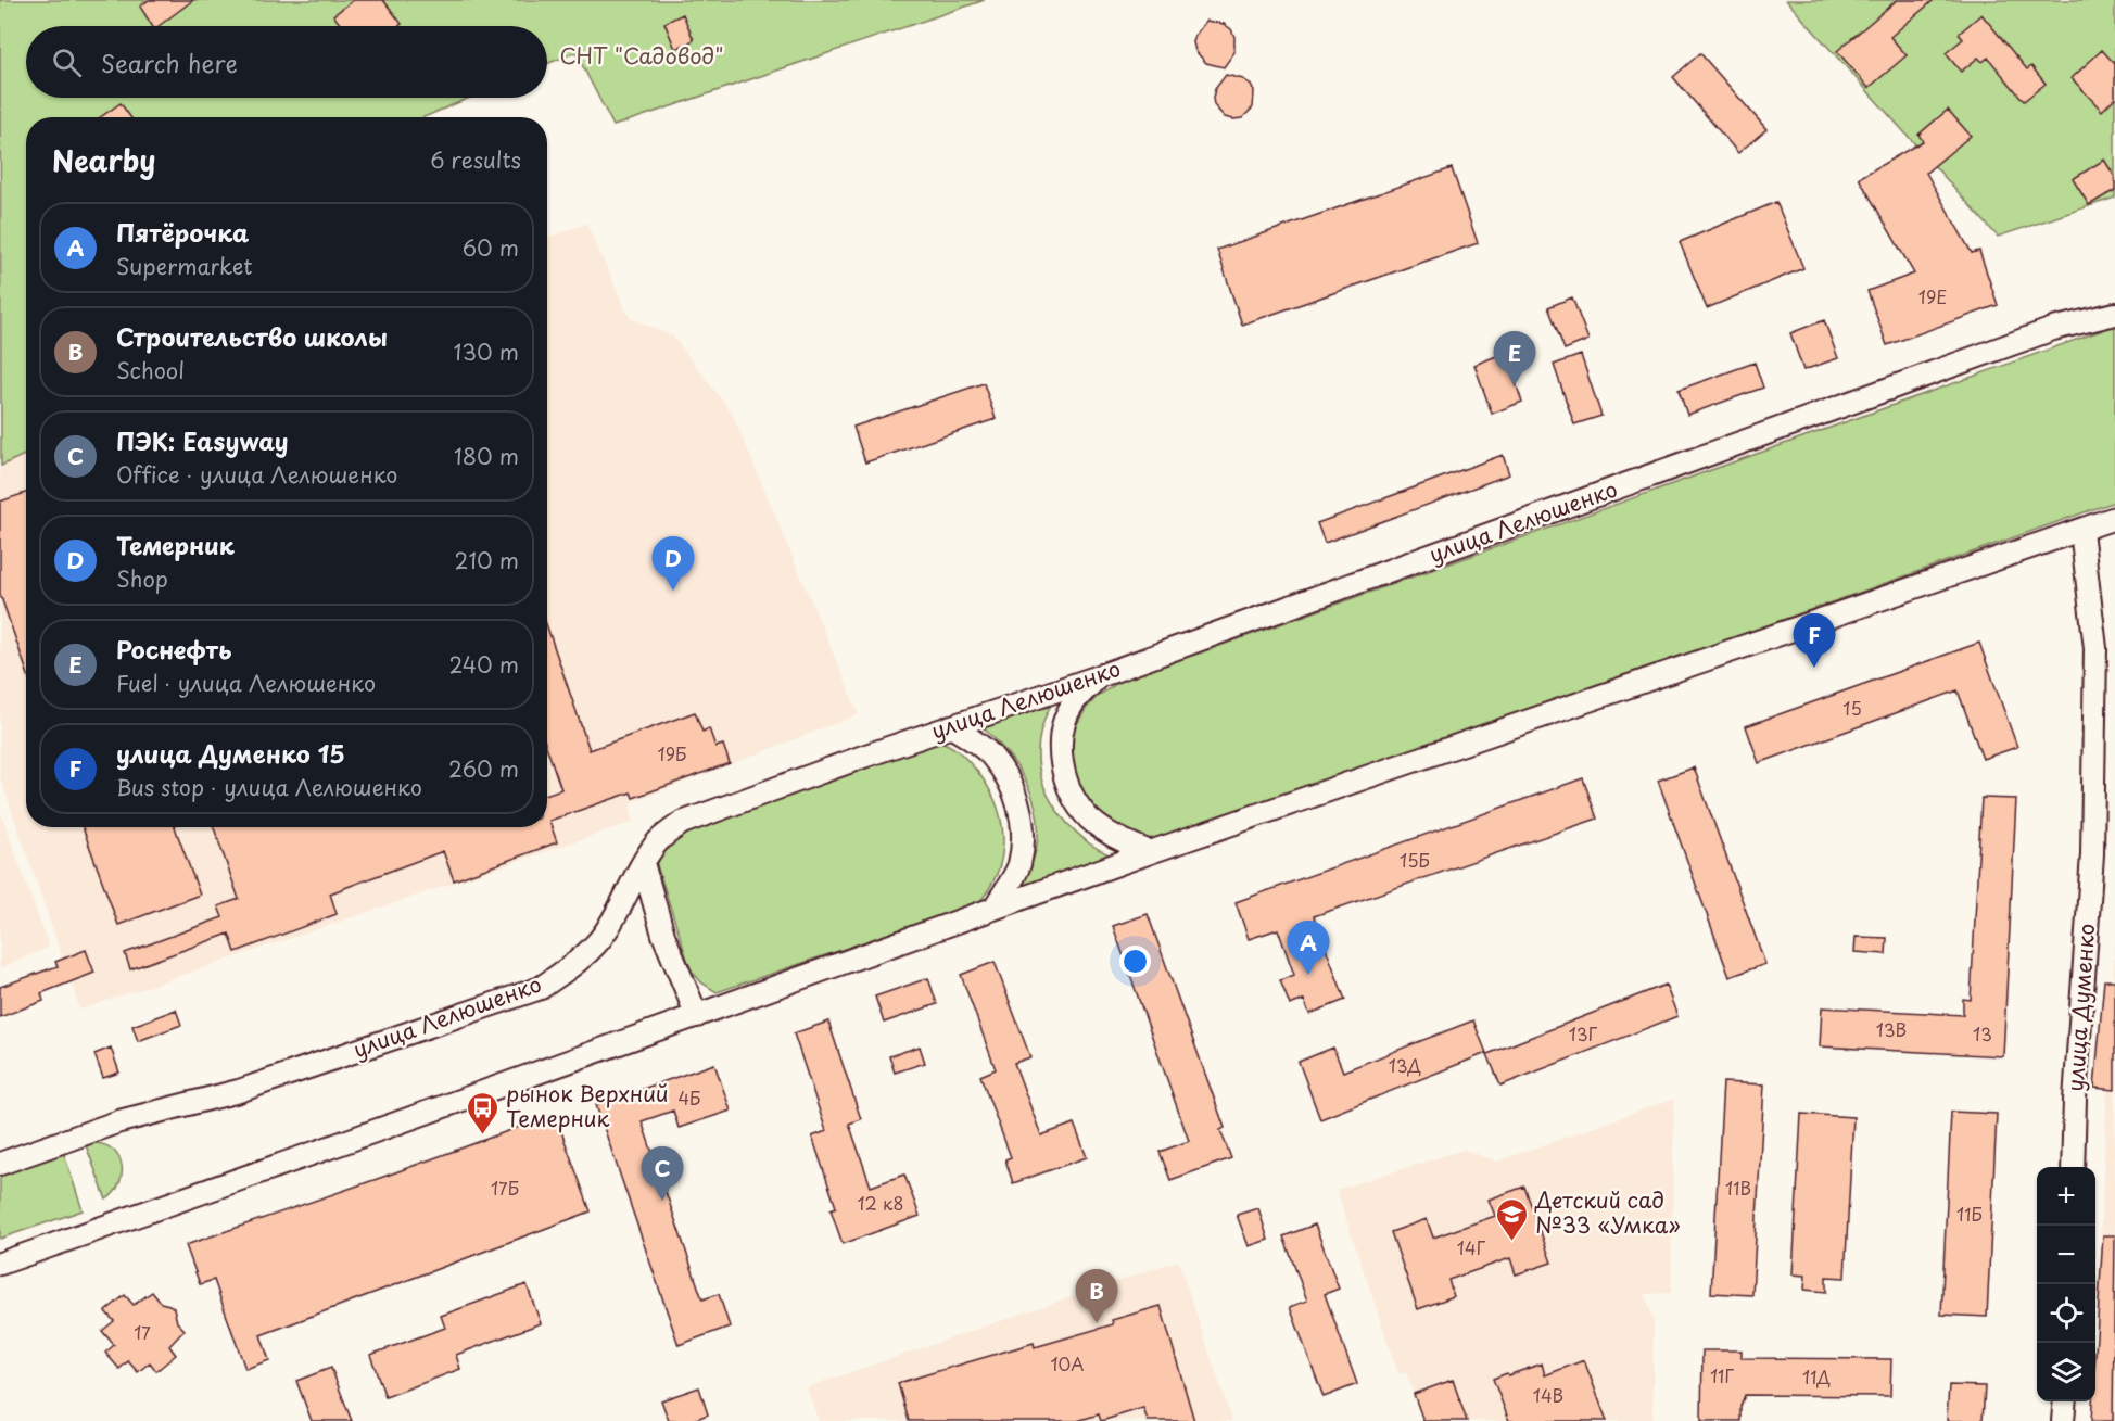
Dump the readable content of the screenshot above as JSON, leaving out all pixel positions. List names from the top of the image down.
{
  "streets": {
    "street": ["улица Лелюшенко", "улица Думенко"]
  },
  "parks": ["СНТ \"Садовод\""],
  "places": {
    "bus stop": ["рынок Верхний Темерник"],
    "school or university": ["Детский сад №33 «Умка»"]
  },
  "house_numbers": [
    "19Е",
    "15",
    "19Б",
    "15Б",
    "13В",
    "13Г",
    "13",
    "13Д",
    "4Б",
    "17Б",
    "11В",
    "12 к8",
    "11Б",
    "14Г",
    "17",
    "10А",
    "11Г",
    "11Д",
    "14В"
  ],
  "page": {
    "search": "Search here",
    "heading": ["Nearby", "6 results"],
    "list": [
      {
        "mark": "A",
        "name": "Пятёрочка",
        "note": "Supermarket",
        "value": "60 m"
      },
      {
        "mark": "B",
        "name": "Строительство школы",
        "note": "School",
        "value": "130 m"
      },
      {
        "mark": "C",
        "name": "ПЭК: Easyway",
        "note": "Office · улица Лелюшенко",
        "value": "180 m"
      },
      {
        "mark": "D",
        "name": "Темерник",
        "note": "Shop",
        "value": "210 m"
      },
      {
        "mark": "E",
        "name": "Роснефть",
        "note": "Fuel · улица Лелюшенко",
        "value": "240 m"
      },
      {
        "mark": "F",
        "name": "улица Думенко 15",
        "note": "Bus stop · улица Лелюшенко",
        "value": "260 m"
      }
    ],
    "pins": [
      "E",
      "D",
      "F",
      "A",
      "C",
      "B"
    ],
    "map_buttons": ["+", "−"]
  }
}
